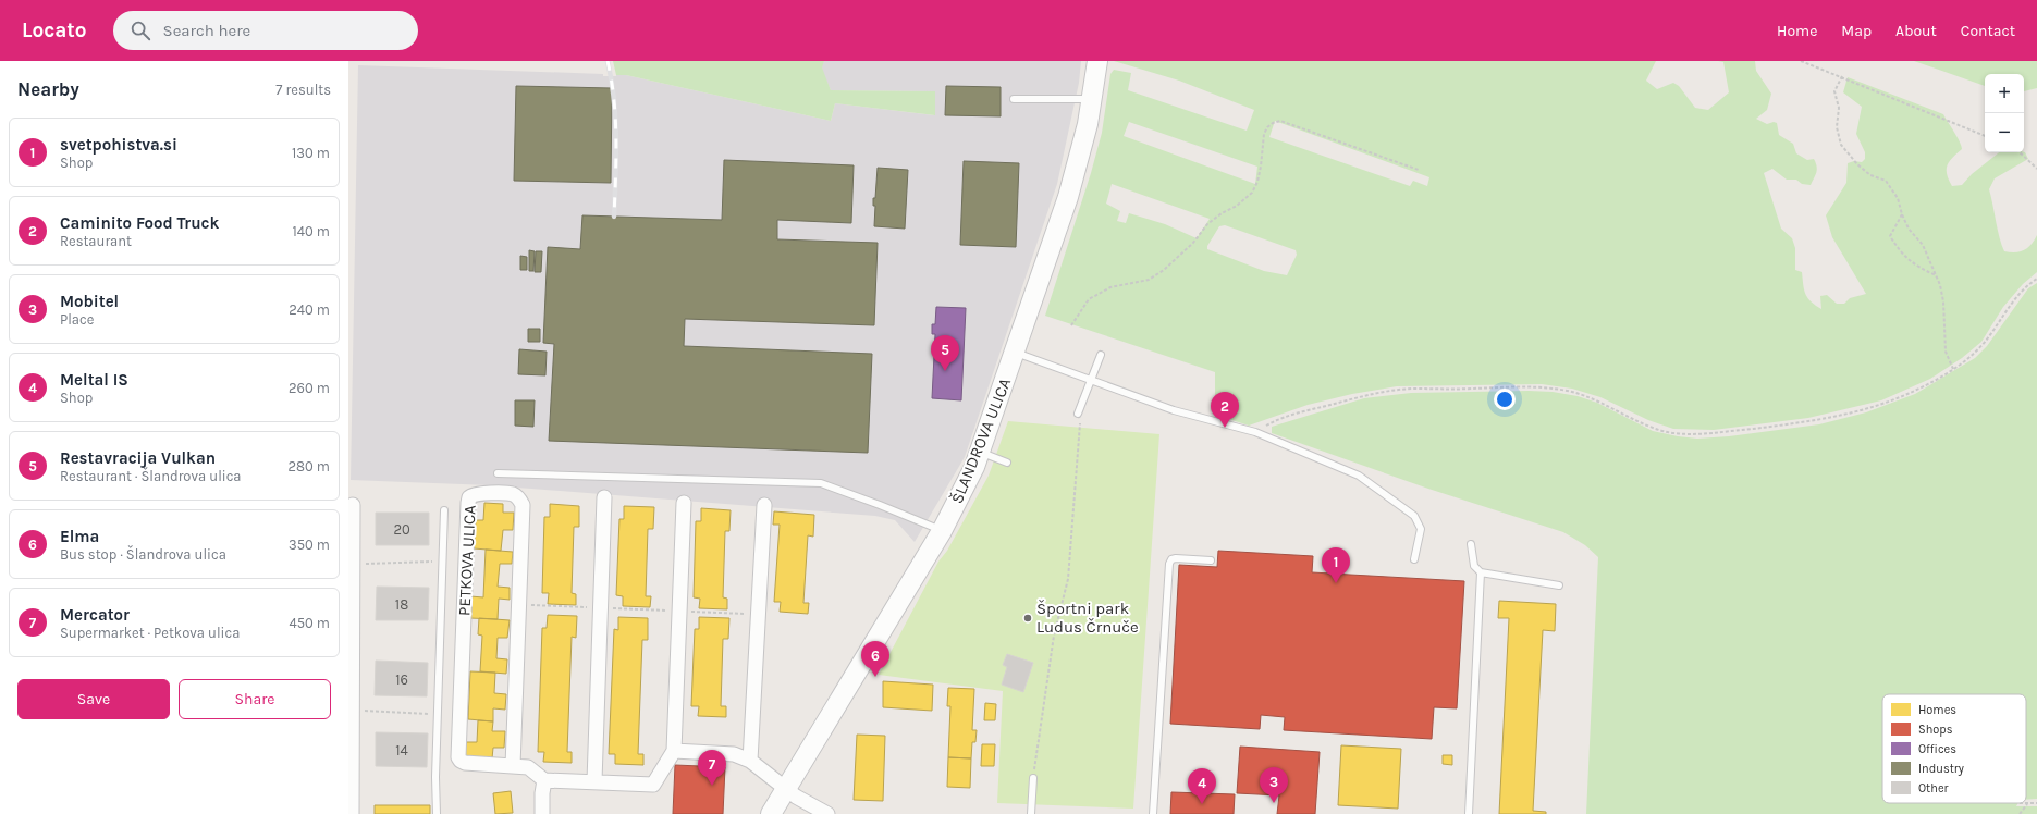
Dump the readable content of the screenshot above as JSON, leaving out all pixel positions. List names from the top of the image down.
{
  "streets": {
    "street": ["ŠLANDROVA ULICA", "PETKOVA ULICA"]
  },
  "places": ["Športni park Ludus Črnuče"],
  "house_numbers": [
    "20",
    "18",
    "16",
    "14"
  ],
  "legend": [
    "Homes",
    "Shops",
    "Offices",
    "Industry",
    "Other"
  ],
  "page": {
    "header": "Locato",
    "search": "Search here",
    "nav": [
      "Home",
      "Map",
      "About",
      "Contact"
    ],
    "heading": ["Nearby", "7 results"],
    "map_buttons": ["+", "−"],
    "list": [
      {
        "mark": "1",
        "name": "svetpohistva.si",
        "note": "Shop",
        "value": "130 m"
      },
      {
        "mark": "2",
        "name": "Caminito Food Truck",
        "note": "Restaurant",
        "value": "140 m"
      },
      {
        "mark": "3",
        "name": "Mobitel",
        "note": "Place",
        "value": "240 m"
      },
      {
        "mark": "4",
        "name": "Meltal IS",
        "note": "Shop",
        "value": "260 m"
      },
      {
        "mark": "5",
        "name": "Restavracija Vulkan",
        "note": "Restaurant · Šlandrova ulica",
        "value": "280 m"
      },
      {
        "mark": "6",
        "name": "Elma",
        "note": "Bus stop · Šlandrova ulica",
        "value": "350 m"
      },
      {
        "mark": "7",
        "name": "Mercator",
        "note": "Supermarket · Petkova ulica",
        "value": "450 m"
      }
    ],
    "pins": [
      "5",
      "2",
      "1",
      "6",
      "7",
      "3",
      "4"
    ],
    "buttons": ["Save", "Share"]
  }
}
